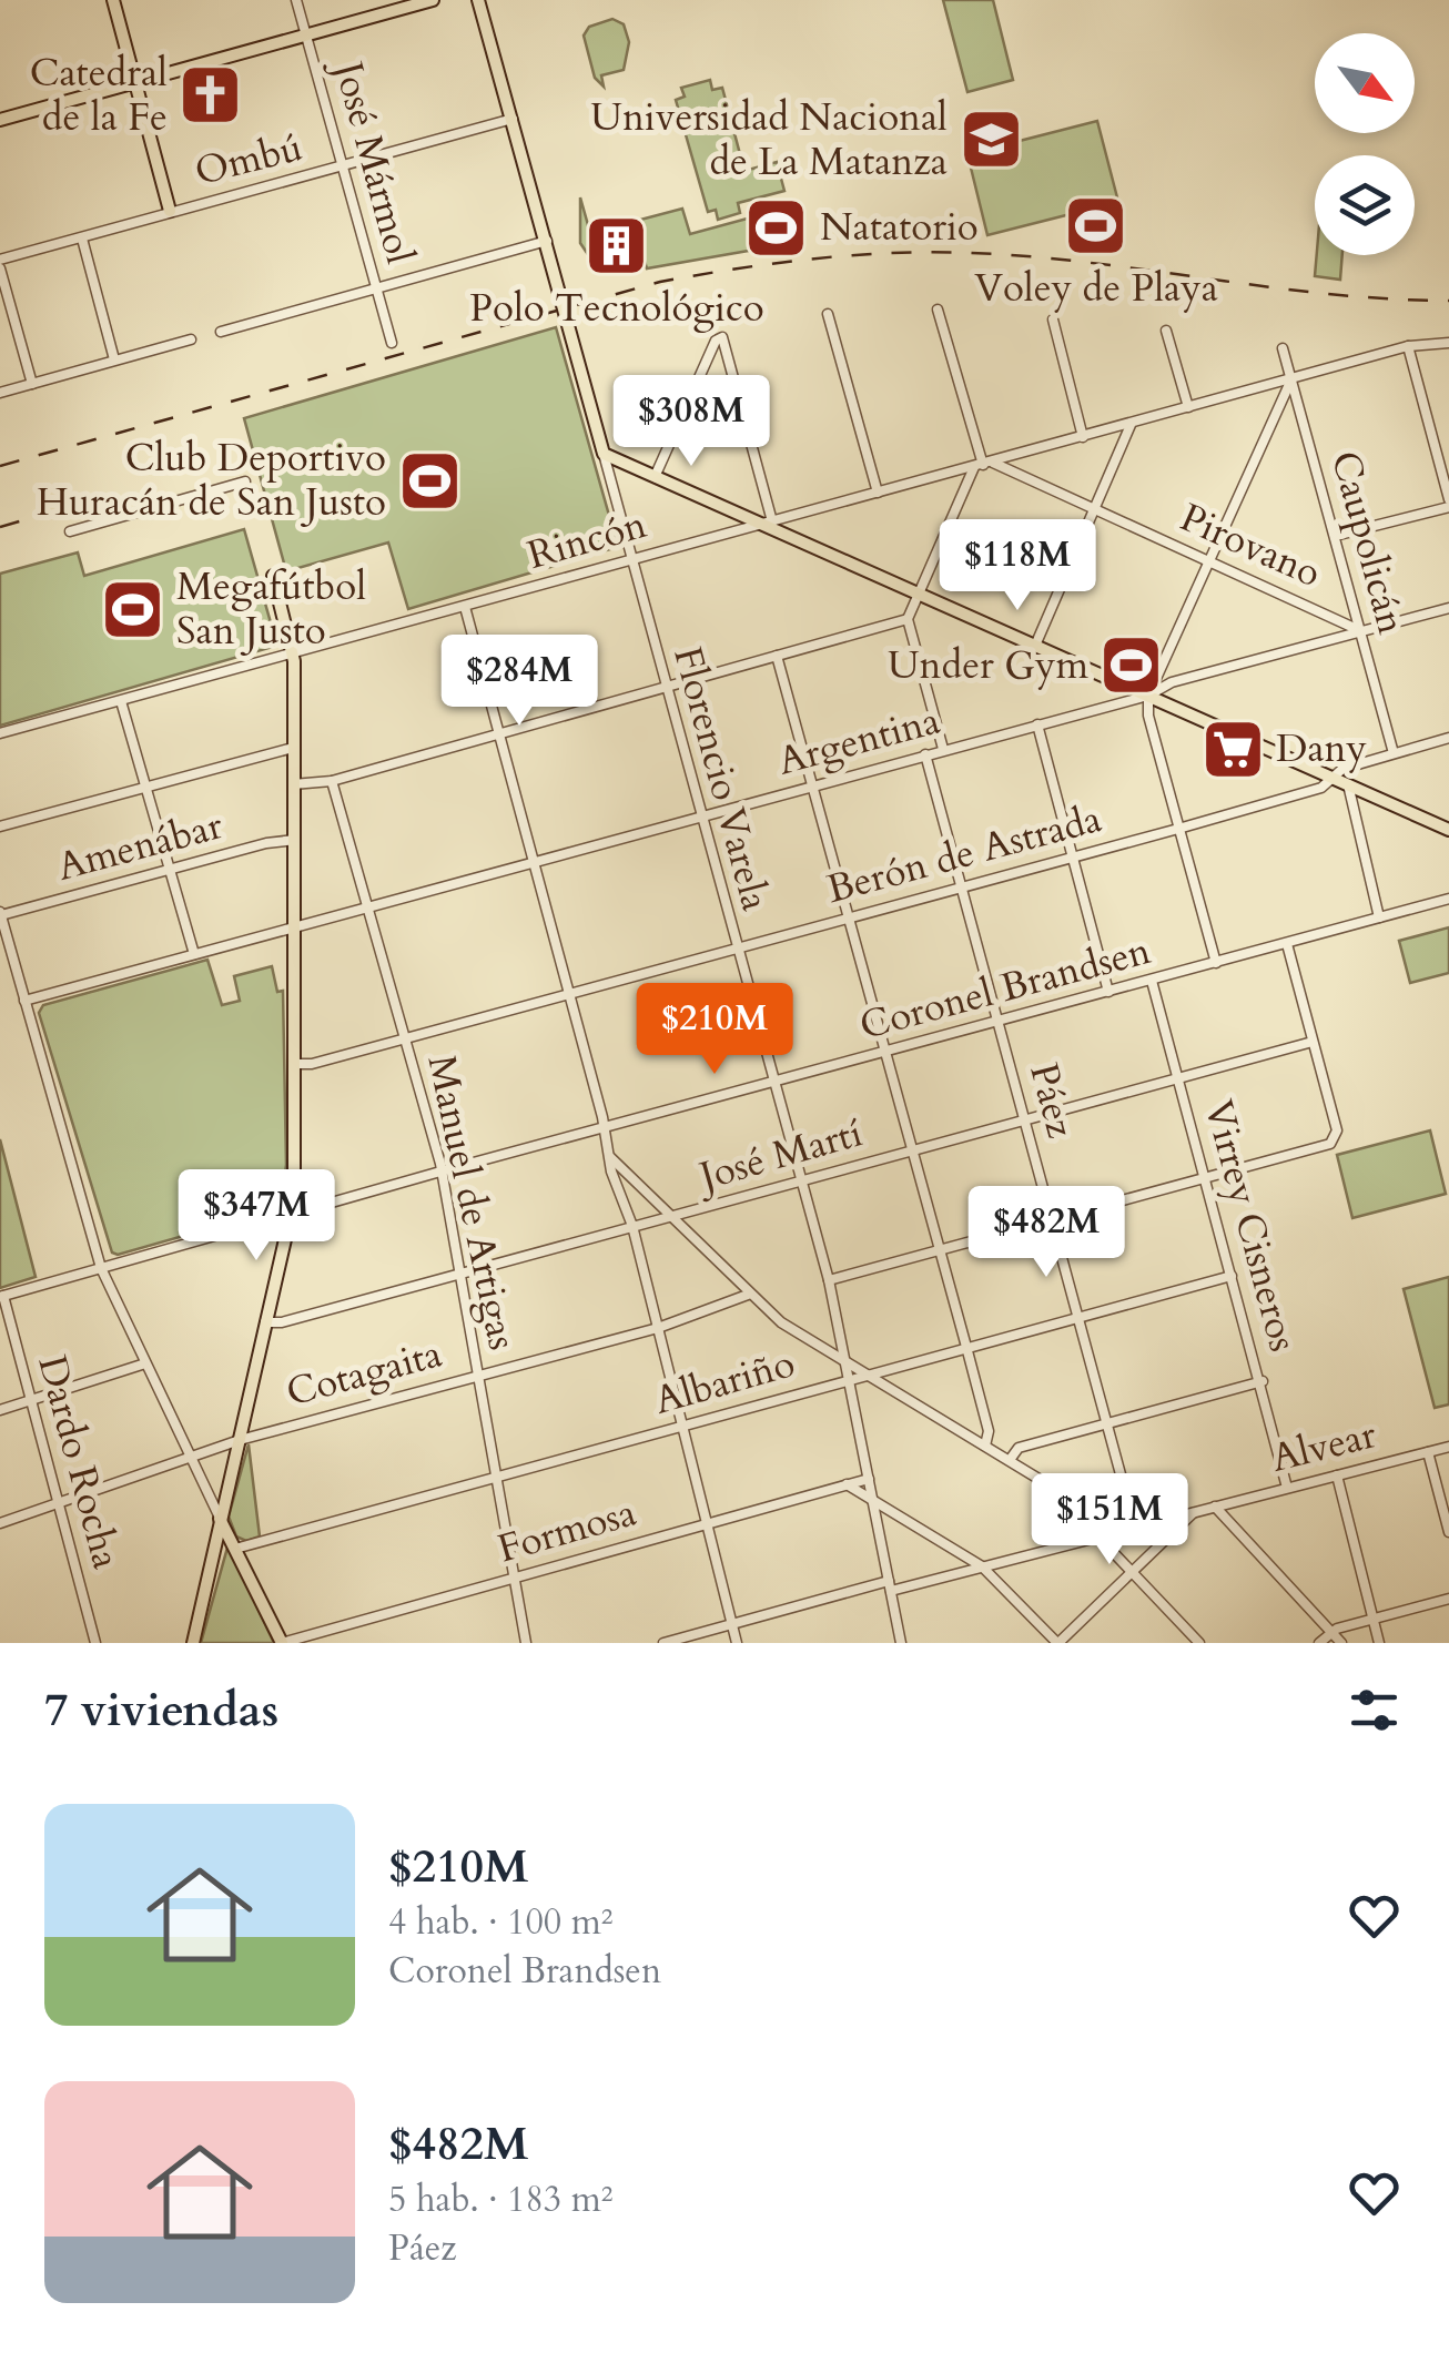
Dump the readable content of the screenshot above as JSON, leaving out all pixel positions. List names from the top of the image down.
{
  "streets": {
    "main road": ["Florencio Varela"],
    "street": [
      "Ombú",
      "José Mármol",
      "Rincón",
      "Caupolicán",
      "Pirovano",
      "Argentina",
      "Amenábar",
      "Berón de Astrada",
      "Coronel Brandsen",
      "Páez",
      "José Martí",
      "Manuel de Artigas",
      "Virrey Cisneros",
      "Cotagaita",
      "Albariño",
      "Alvear",
      "Dardo Rocha",
      "Formosa"
    ]
  },
  "crossings": [
    ["Ombú", "José Mármol"],
    ["Ombú", "Florencio Varela"],
    ["Rincón", "Caupolicán"],
    ["Rincón", "Pirovano"],
    ["Rincón", "Florencio Varela"],
    ["Caupolicán", "Pirovano"],
    ["Caupolicán", "Argentina"],
    ["Caupolicán", "Berón de Astrada"],
    ["Pirovano", "Argentina"],
    ["Argentina", "Florencio Varela"],
    ["Argentina", "Páez"],
    ["Argentina", "Manuel de Artigas"],
    ["Florencio Varela", "Berón de Astrada"],
    ["Florencio Varela", "Coronel Brandsen"],
    ["Florencio Varela", "José Martí"],
    ["Florencio Varela", "Albariño"],
    ["Florencio Varela", "Alvear"],
    ["Florencio Varela", "Formosa"],
    ["Berón de Astrada", "Páez"],
    ["Berón de Astrada", "Manuel de Artigas"],
    ["Coronel Brandsen", "Páez"],
    ["Coronel Brandsen", "Manuel de Artigas"],
    ["Coronel Brandsen", "Virrey Cisneros"],
    ["Coronel Brandsen", "Dardo Rocha"],
    ["Páez", "José Martí"],
    ["Páez", "Albariño"],
    ["Páez", "Alvear"],
    ["José Martí", "Manuel de Artigas"],
    ["José Martí", "Virrey Cisneros"],
    ["Manuel de Artigas", "Cotagaita"],
    ["Manuel de Artigas", "Albariño"],
    ["Manuel de Artigas", "Formosa"],
    ["Virrey Cisneros", "Albariño"],
    ["Virrey Cisneros", "Alvear"],
    ["Cotagaita", "Dardo Rocha"]
  ],
  "places": {
    "church": ["Catedral de la Fe"],
    "school or university": ["Universidad Nacional de La Matanza"],
    "sports": [
      "Voley de Playa",
      "Natatorio",
      "Club Deportivo Huracán de San Justo",
      "Megafútbol San Justo",
      "Under Gym"
    ],
    "building": ["Polo Tecnológico"],
    "supermarket": ["Dany"]
  },
  "north": "bottom right",
  "page": {
    "price": [
      "$308M",
      "$118M",
      "$284M",
      "$210M",
      "$347M",
      "$482M",
      "$151M"
    ],
    "heading": "7 viviendas",
    "list": [
      {
        "name": "$210M",
        "note": "4 hab. · 100 m² · Coronel Brandsen"
      },
      {
        "name": "$482M",
        "note": "5 hab. · 183 m² · Páez"
      }
    ]
  }
}
